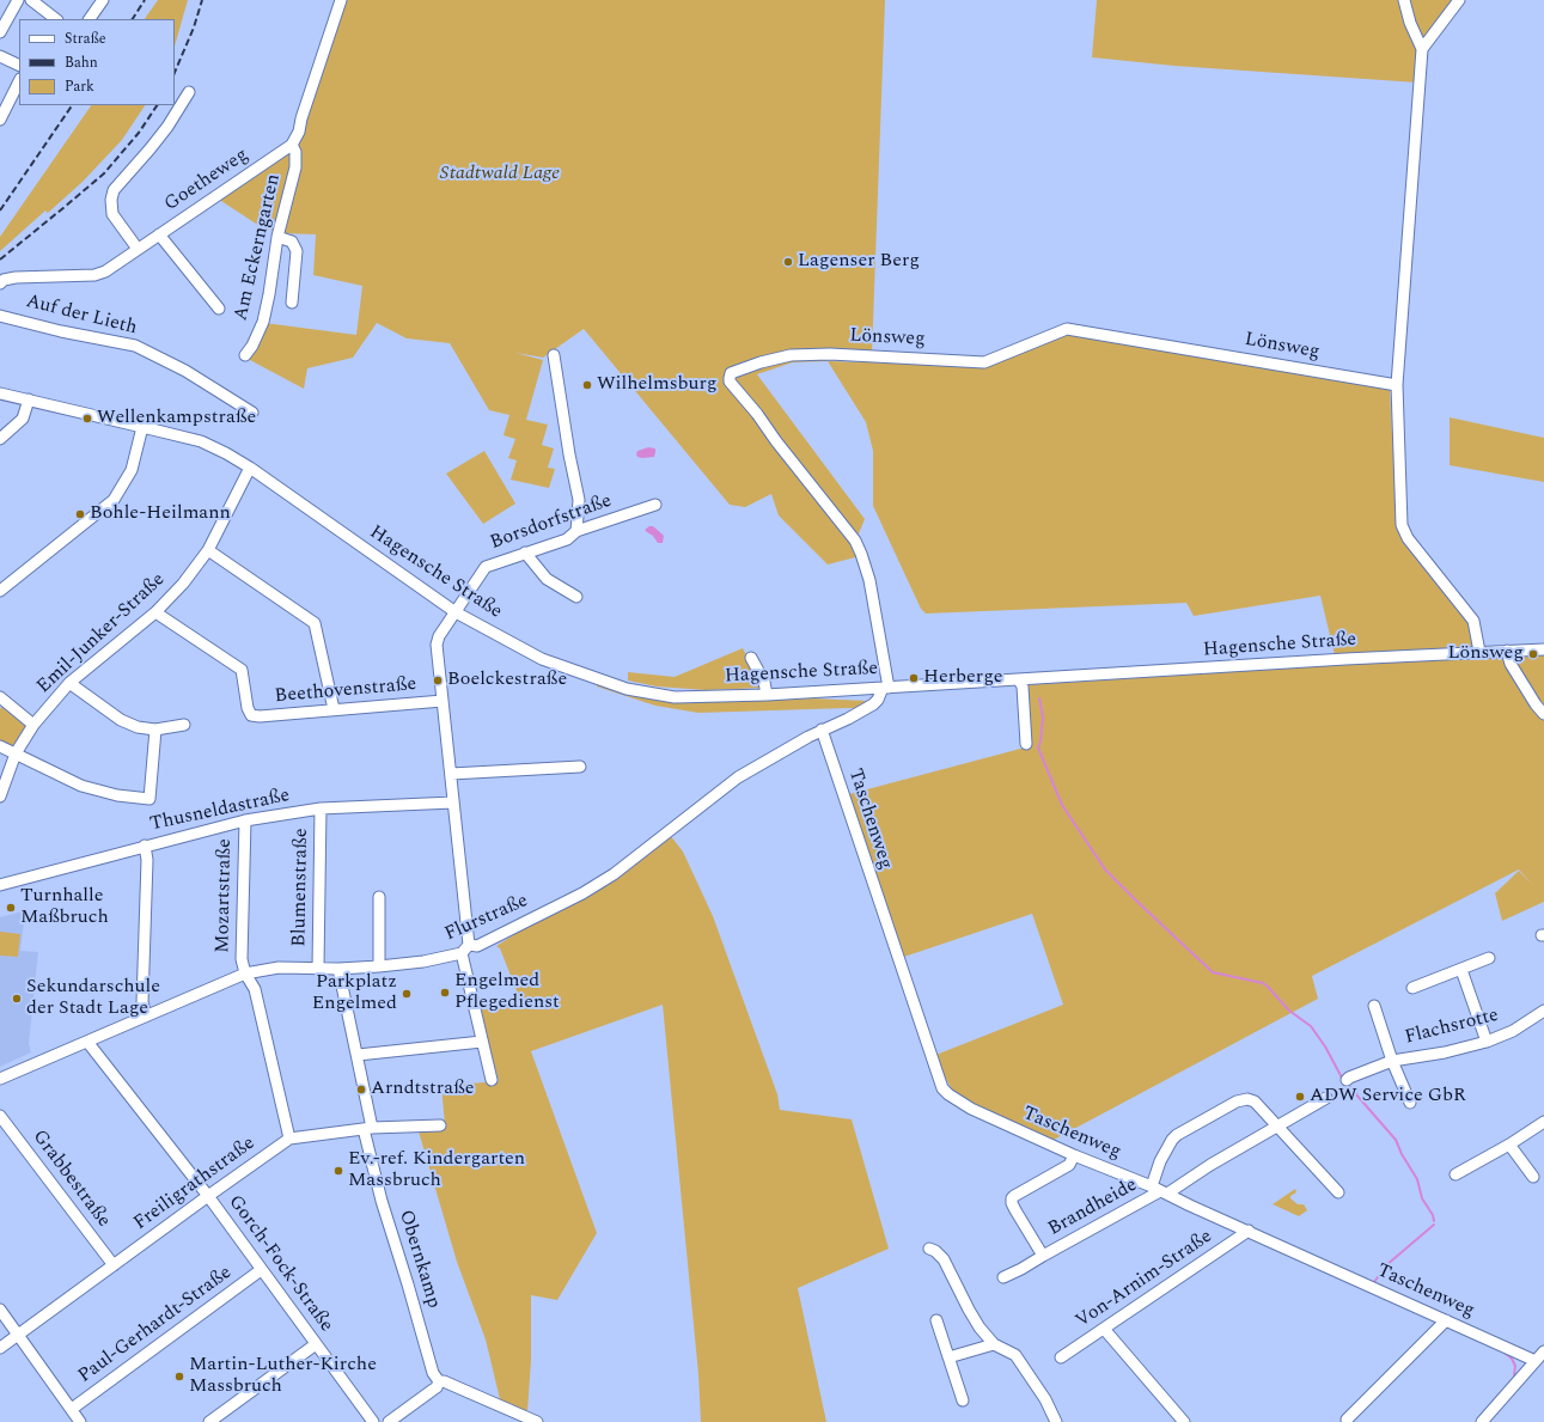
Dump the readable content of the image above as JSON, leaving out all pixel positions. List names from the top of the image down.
{
  "streets": {
    "street": [
      "Goetheweg",
      "Am Eckerngarten",
      "Auf der Lieth",
      "Lönsweg",
      "Borsdorfstraße",
      "Hagensche Straße",
      "Emil-Junker-Straße",
      "Beethovenstraße",
      "Thusneldastraße",
      "Taschenweg",
      "Blumenstraße",
      "Mozartstraße",
      "Flurstraße",
      "Flachsrotte",
      "Grabbestraße",
      "Freiligrathstraße",
      "Brandheide",
      "Obernkamp",
      "Gorch-Fock-Straße",
      "Von-Arnim-Straße",
      "Paul-Gerhardt-Straße"
    ]
  },
  "crossings": [
    ["Goetheweg", "Am Eckerngarten"],
    ["Lönsweg", "Hagensche Straße"],
    ["Lönsweg", "Flurstraße"],
    ["Borsdorfstraße", "Hagensche Straße"],
    ["Hagensche Straße", "Emil-Junker-Straße"],
    ["Hagensche Straße", "Flurstraße"],
    ["Emil-Junker-Straße", "Beethovenstraße"],
    ["Thusneldastraße", "Blumenstraße"],
    ["Thusneldastraße", "Mozartstraße"],
    ["Taschenweg", "Flurstraße"],
    ["Taschenweg", "Brandheide"],
    ["Taschenweg", "Von-Arnim-Straße"],
    ["Blumenstraße", "Flurstraße"],
    ["Mozartstraße", "Flurstraße"],
    ["Mozartstraße", "Freiligrathstraße"],
    ["Flurstraße", "Gorch-Fock-Straße"],
    ["Grabbestraße", "Freiligrathstraße"],
    ["Freiligrathstraße", "Obernkamp"],
    ["Freiligrathstraße", "Gorch-Fock-Straße"],
    ["Gorch-Fock-Straße", "Paul-Gerhardt-Straße"]
  ],
  "parks": ["Stadtwald Lage"],
  "places": [
    "Lagenser Berg",
    "Wilhelmsburg",
    "Wellenkampstraße",
    "Bohle-Heilmann",
    "Lönsweg",
    "Herberge",
    "Boelckestraße",
    "Turnhalle Maßbruch",
    "Engelmed Pflegedienst",
    "Parkplatz Engelmed",
    "Sekundarschule der Stadt Lage",
    "Arndtstraße",
    "ADW Service GbR",
    "Ev.-ref. Kindergarten Massbruch",
    "Martin-Luther-Kirche Massbruch"
  ],
  "legend": ["Straße", "Bahn", "Park"]
}
